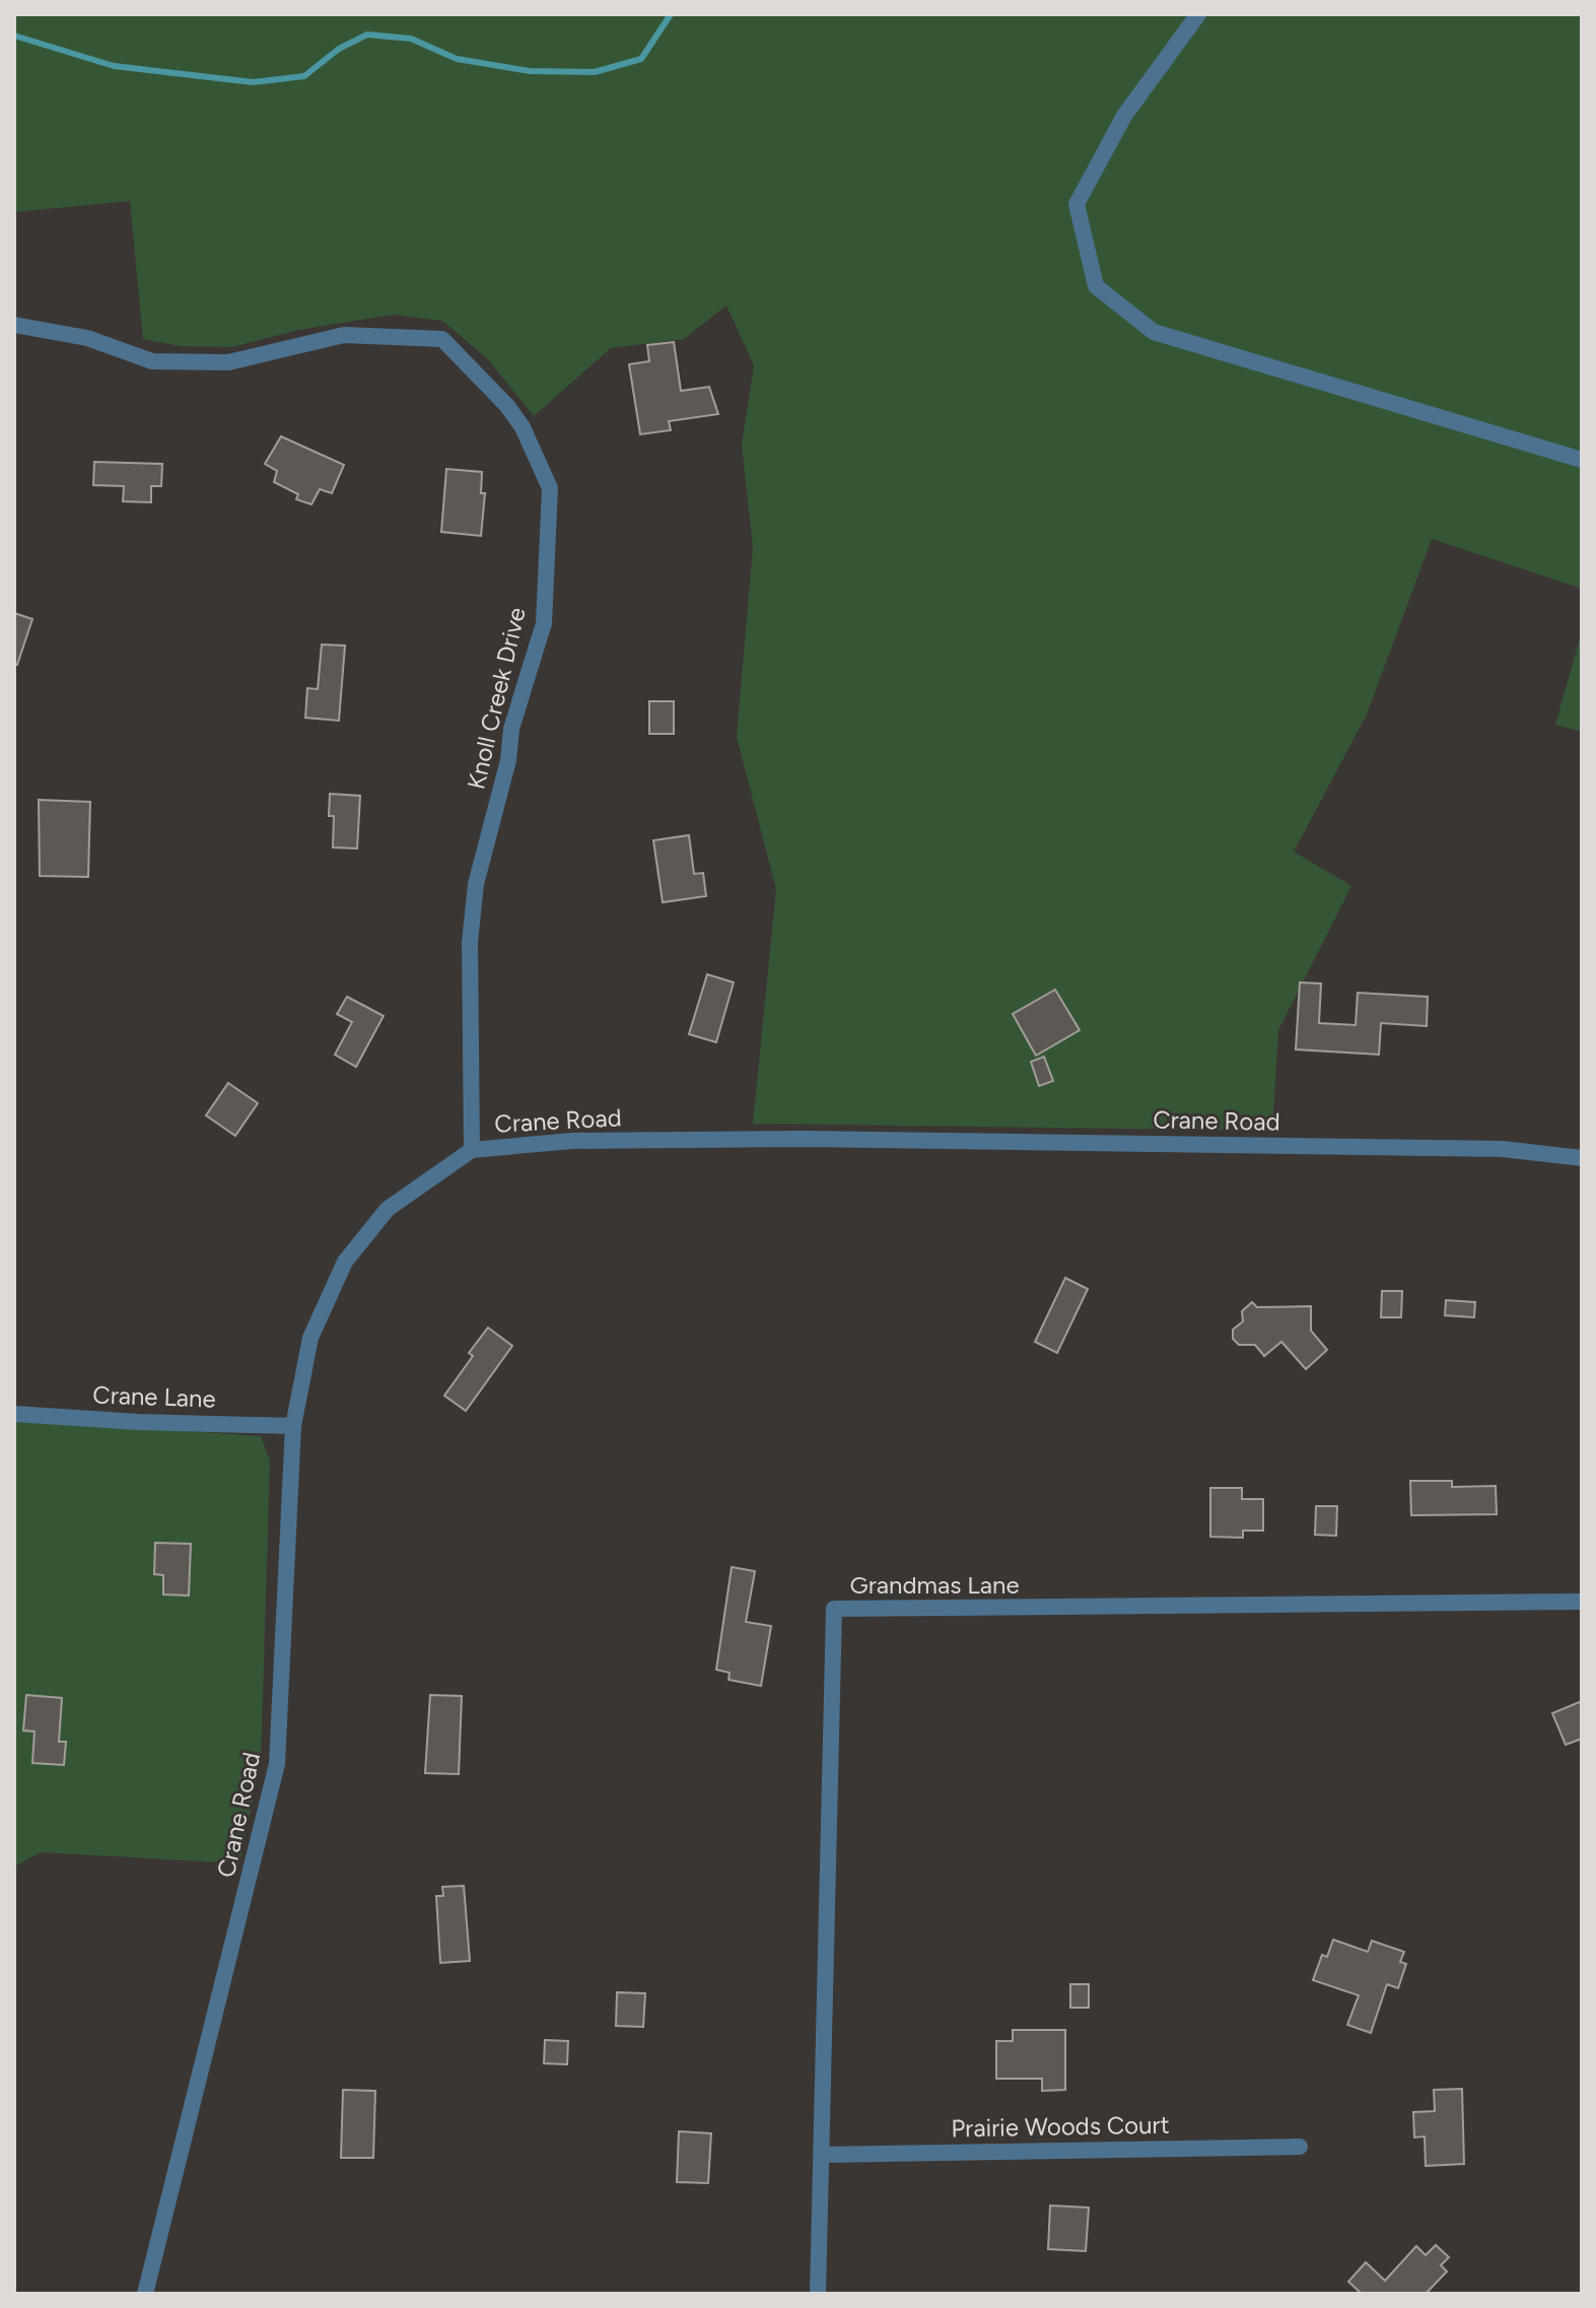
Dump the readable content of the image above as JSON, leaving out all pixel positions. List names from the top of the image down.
{
  "streets": {
    "street": [
      "Knoll Creek Drive",
      "Crane Road",
      "Crane Lane",
      "Grandmas Lane",
      "Prairie Woods Court"
    ]
  },
  "crossings": [
    ["Knoll Creek Drive", "Crane Road"],
    ["Crane Road", "Crane Lane"],
    ["Grandmas Lane", "Prairie Woods Court"]
  ]
}
